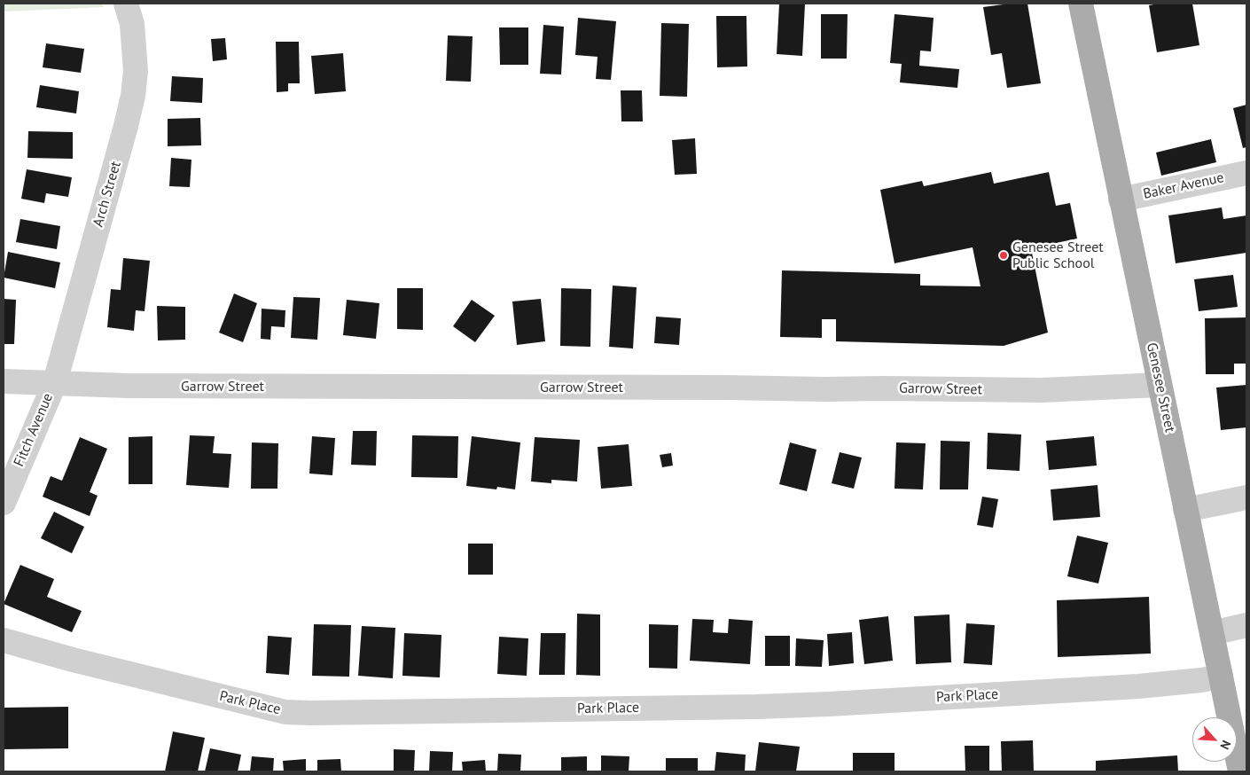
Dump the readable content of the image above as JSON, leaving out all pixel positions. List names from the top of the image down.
{
  "streets": {
    "main road": ["Genesee Street"],
    "street": [
      "Baker Avenue",
      "Arch Street",
      "Garrow Street",
      "Fitch Avenue",
      "Park Place"
    ]
  },
  "crossings": [
    ["Baker Avenue", "Genesee Street"],
    ["Arch Street", "Garrow Street"],
    ["Arch Street", "Fitch Avenue"],
    ["Garrow Street", "Genesee Street"],
    ["Garrow Street", "Fitch Avenue"],
    ["Genesee Street", "Park Place"]
  ],
  "places": ["Genesee Street Public School"],
  "north": "bottom right"
}
